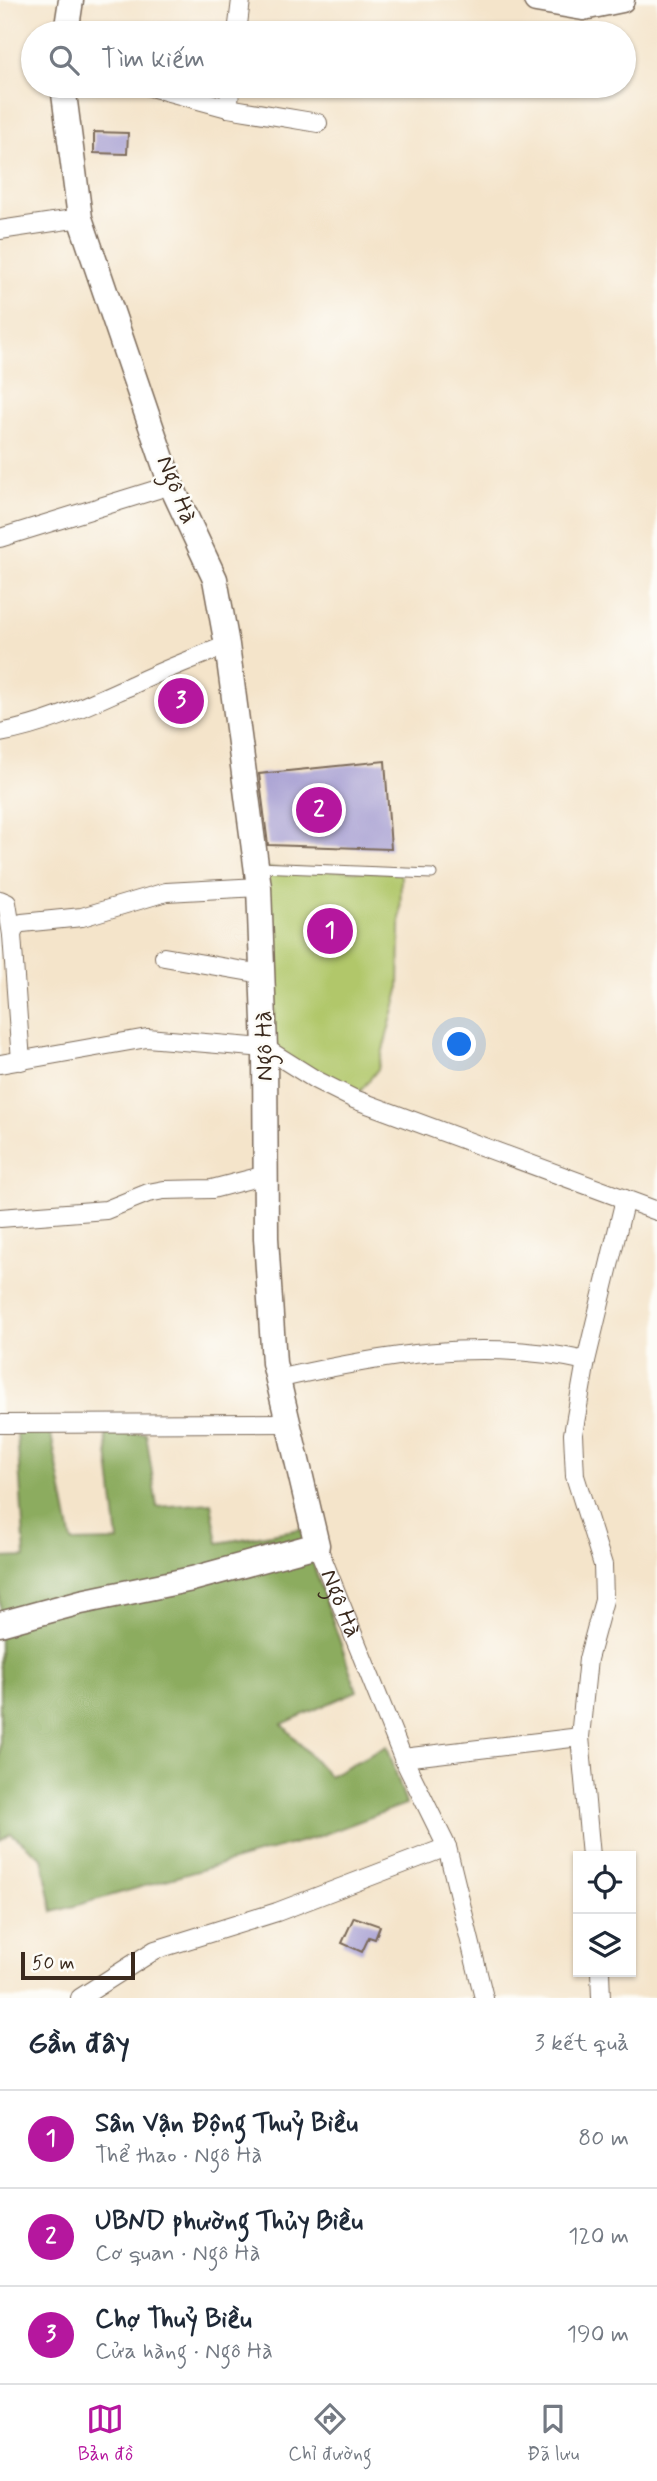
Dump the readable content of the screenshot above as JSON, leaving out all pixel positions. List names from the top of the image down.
{
  "streets": {
    "street": ["Ngô Hà"]
  },
  "scale_bar": "50 m",
  "page": {
    "search": "Tìm kiếm",
    "pins": ["3", "2", "1"],
    "scale": "50 m",
    "heading": ["Gần đây", "3 kết quả"],
    "list": [
      {
        "mark": "1",
        "name": "Sân Vận Động Thuỷ Biều",
        "note": "Thể thao · Ngô Hà",
        "value": "80 m"
      },
      {
        "mark": "2",
        "name": "UBND phường Thủy Biều",
        "note": "Cơ quan · Ngô Hà",
        "value": "120 m"
      },
      {
        "mark": "3",
        "name": "Chợ Thuỷ Biều",
        "note": "Cửa hàng · Ngô Hà",
        "value": "190 m"
      }
    ],
    "nav": ["Bản đồ", "Chỉ đường", "Đã lưu"]
  }
}
